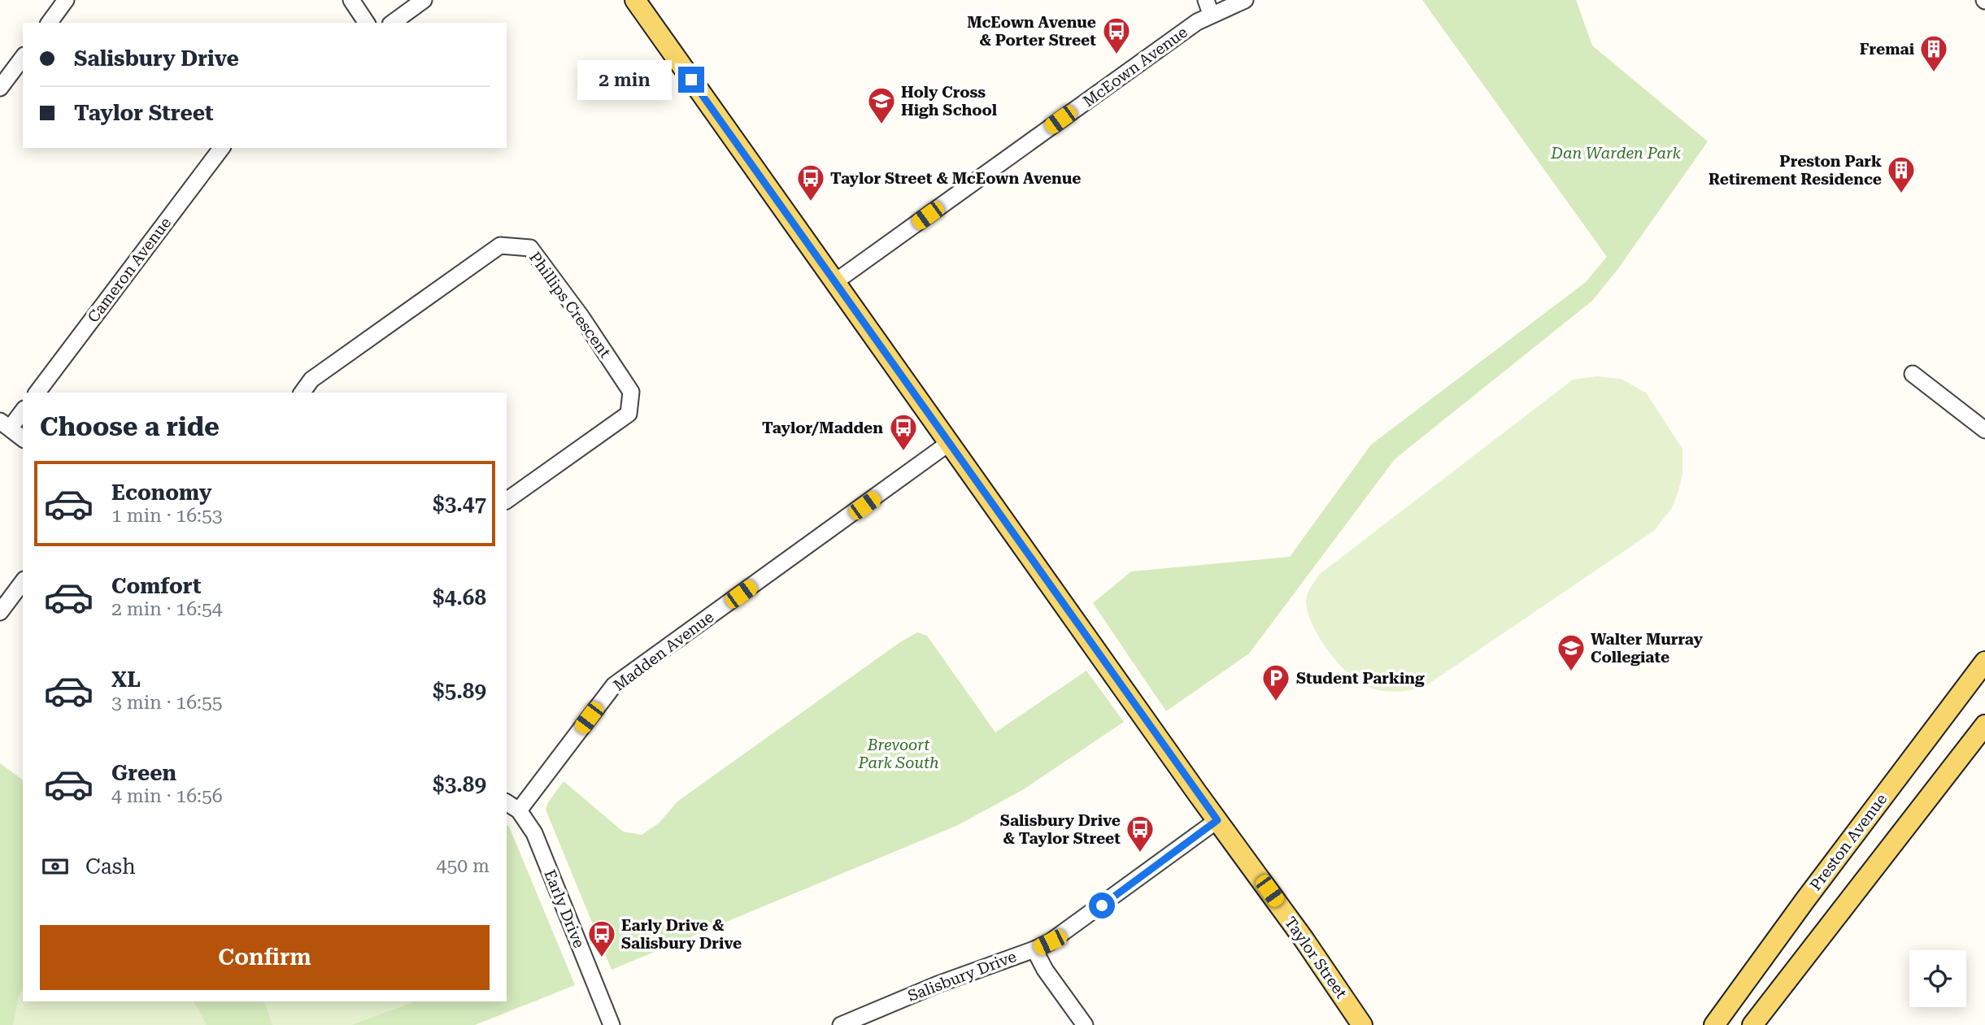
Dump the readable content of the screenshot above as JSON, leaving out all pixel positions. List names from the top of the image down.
{
  "streets": {
    "main road": ["Preston Avenue", "Taylor Street"],
    "street": [
      "McEown Avenue",
      "Cameron Avenue",
      "Phillips Crescent",
      "Madden Avenue",
      "Early Drive",
      "Salisbury Drive"
    ]
  },
  "crossings": [
    ["McEown Avenue", "Taylor Street"],
    ["Madden Avenue", "Early Drive"],
    ["Madden Avenue", "Taylor Street"],
    ["Taylor Street", "Salisbury Drive"]
  ],
  "parks": ["Dan Warden Park", "Brevoort Park South"],
  "places": {
    "bus stop": [
      "McEown Avenue & Porter Street",
      "Taylor Street & McEown Avenue",
      "Taylor/Madden",
      "Salisbury Drive & Taylor Street",
      "Early Drive & Salisbury Drive"
    ],
    "building": ["Fremai", "Preston Park Retirement Residence"],
    "school or university": ["Holy Cross High School", "Walter Murray Collegiate"],
    "parking": ["Student Parking"]
  },
  "page": {
    "banner": ["Salisbury Drive", "Taylor Street"],
    "bubble": "2 min",
    "heading": "Choose a ride",
    "list": [
      {
        "name": "Economy",
        "note": "1 min · 16:53",
        "value": "$3.47"
      },
      {
        "name": "Comfort",
        "note": "2 min · 16:54",
        "value": "$4.68"
      },
      {
        "name": "XL",
        "note": "3 min · 16:55",
        "value": "$5.89"
      },
      {
        "name": "Green",
        "note": "4 min · 16:56",
        "value": "$3.89"
      }
    ],
    "pay": ["Cash", "450 m"],
    "buttons": "Confirm"
  }
}
